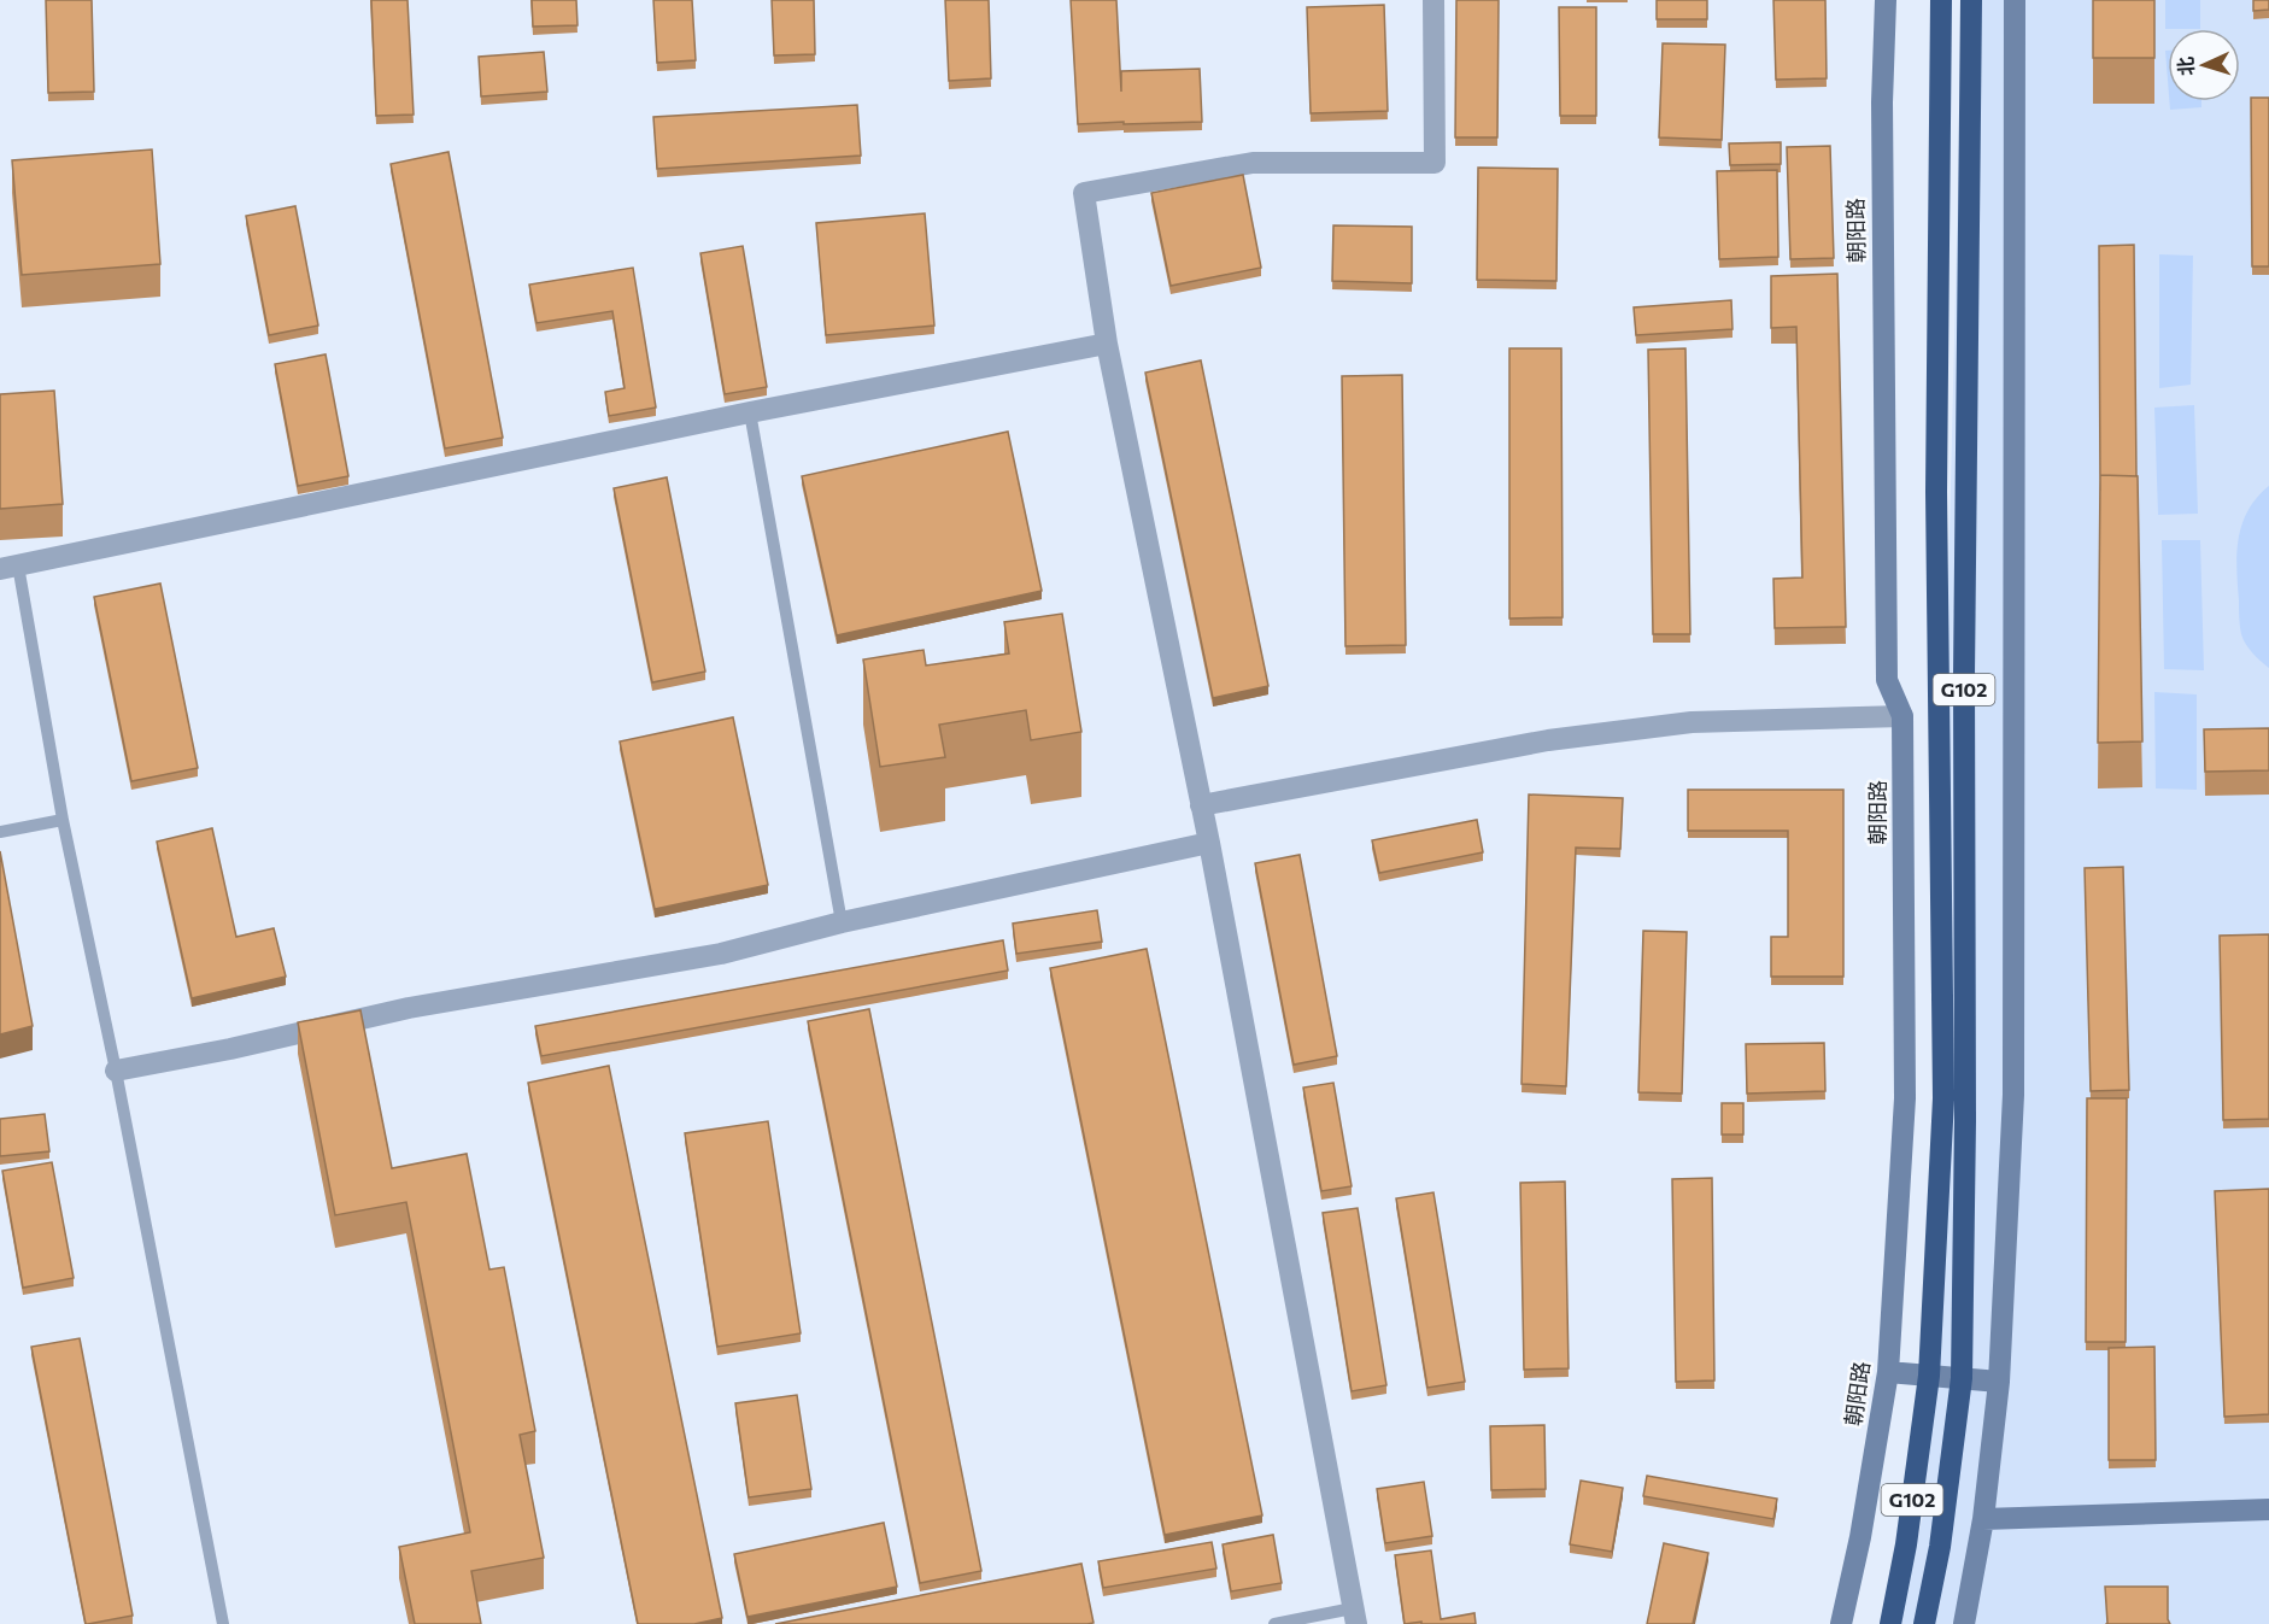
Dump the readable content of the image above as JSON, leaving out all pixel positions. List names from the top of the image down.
{
  "streets": {
    "highway": ["G102"],
    "street": ["朝阳路"]
  },
  "north": "left"
}
